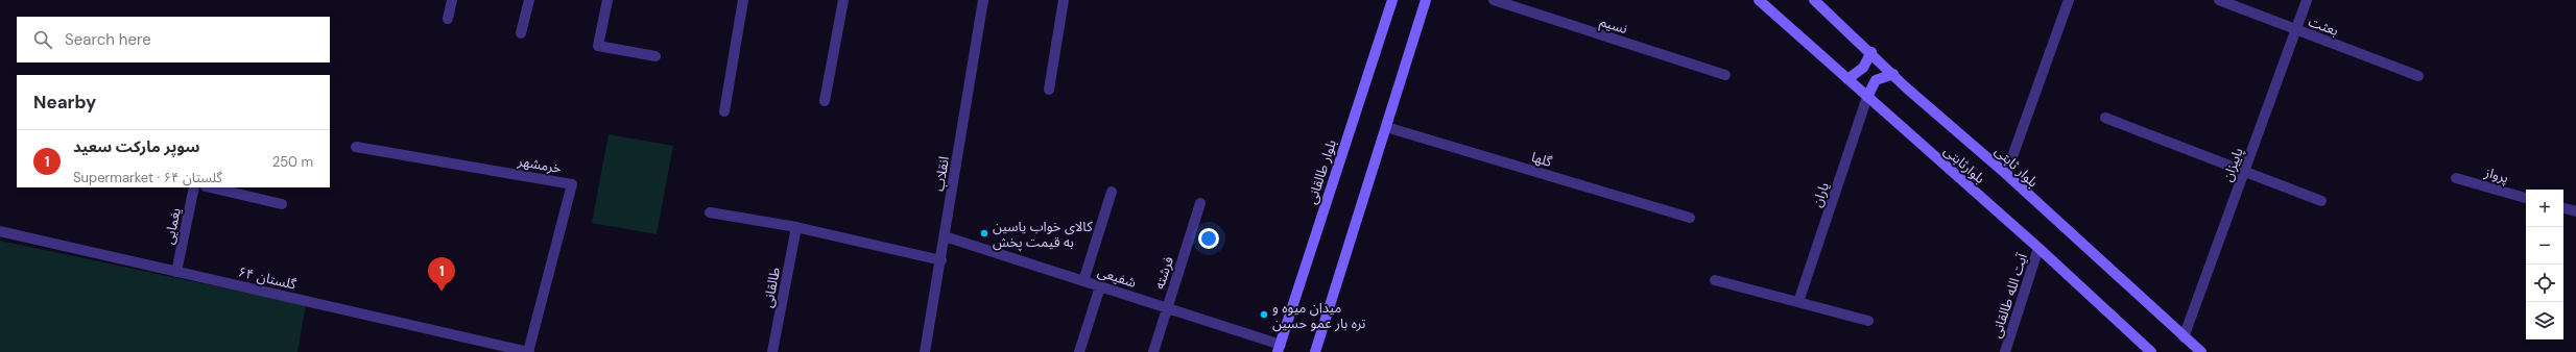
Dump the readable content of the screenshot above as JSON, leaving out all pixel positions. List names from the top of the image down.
{
  "streets": {
    "main road": ["بلوارثابتی", "بلوار ثابتی", "بلوار طالقانی"],
    "street": [
      "نسیم",
      "بعثت",
      "گلها",
      "خرمشهر",
      "پاییزان",
      "انقلاب",
      "پرواز",
      "یاران",
      "یغمایی",
      "فرشته",
      "شفیعی",
      "گلستان ۶۴",
      "طالقانی",
      "آیت الله طالقانی"
    ]
  },
  "crossings": [
    ["بعثت", "پاییزان"],
    ["خرمشهر", "گلستان ۶۴"],
    ["بلوارثابتی", "یاران"],
    ["بلوارثابتی", "آیت الله طالقانی"],
    ["پاییزان", "بلوار ثابتی"],
    ["بلوار طالقانی", "شفیعی"],
    ["انقلاب", "شفیعی"],
    ["یغمایی", "گلستان ۶۴"],
    ["فرشته", "شفیعی"]
  ],
  "places": ["کالای خواب یاسین به قیمت پخش", "میدان میوه و تره بار عمو حسین"],
  "page": {
    "search": "Search here",
    "heading": "Nearby",
    "list": [
      {
        "mark": "1",
        "name": "سوپر مارکت سعید",
        "note": "Supermarket · گلستان ۶۴",
        "value": "250 m"
      }
    ],
    "map_buttons": ["+", "−"],
    "pins": "1"
  }
}
